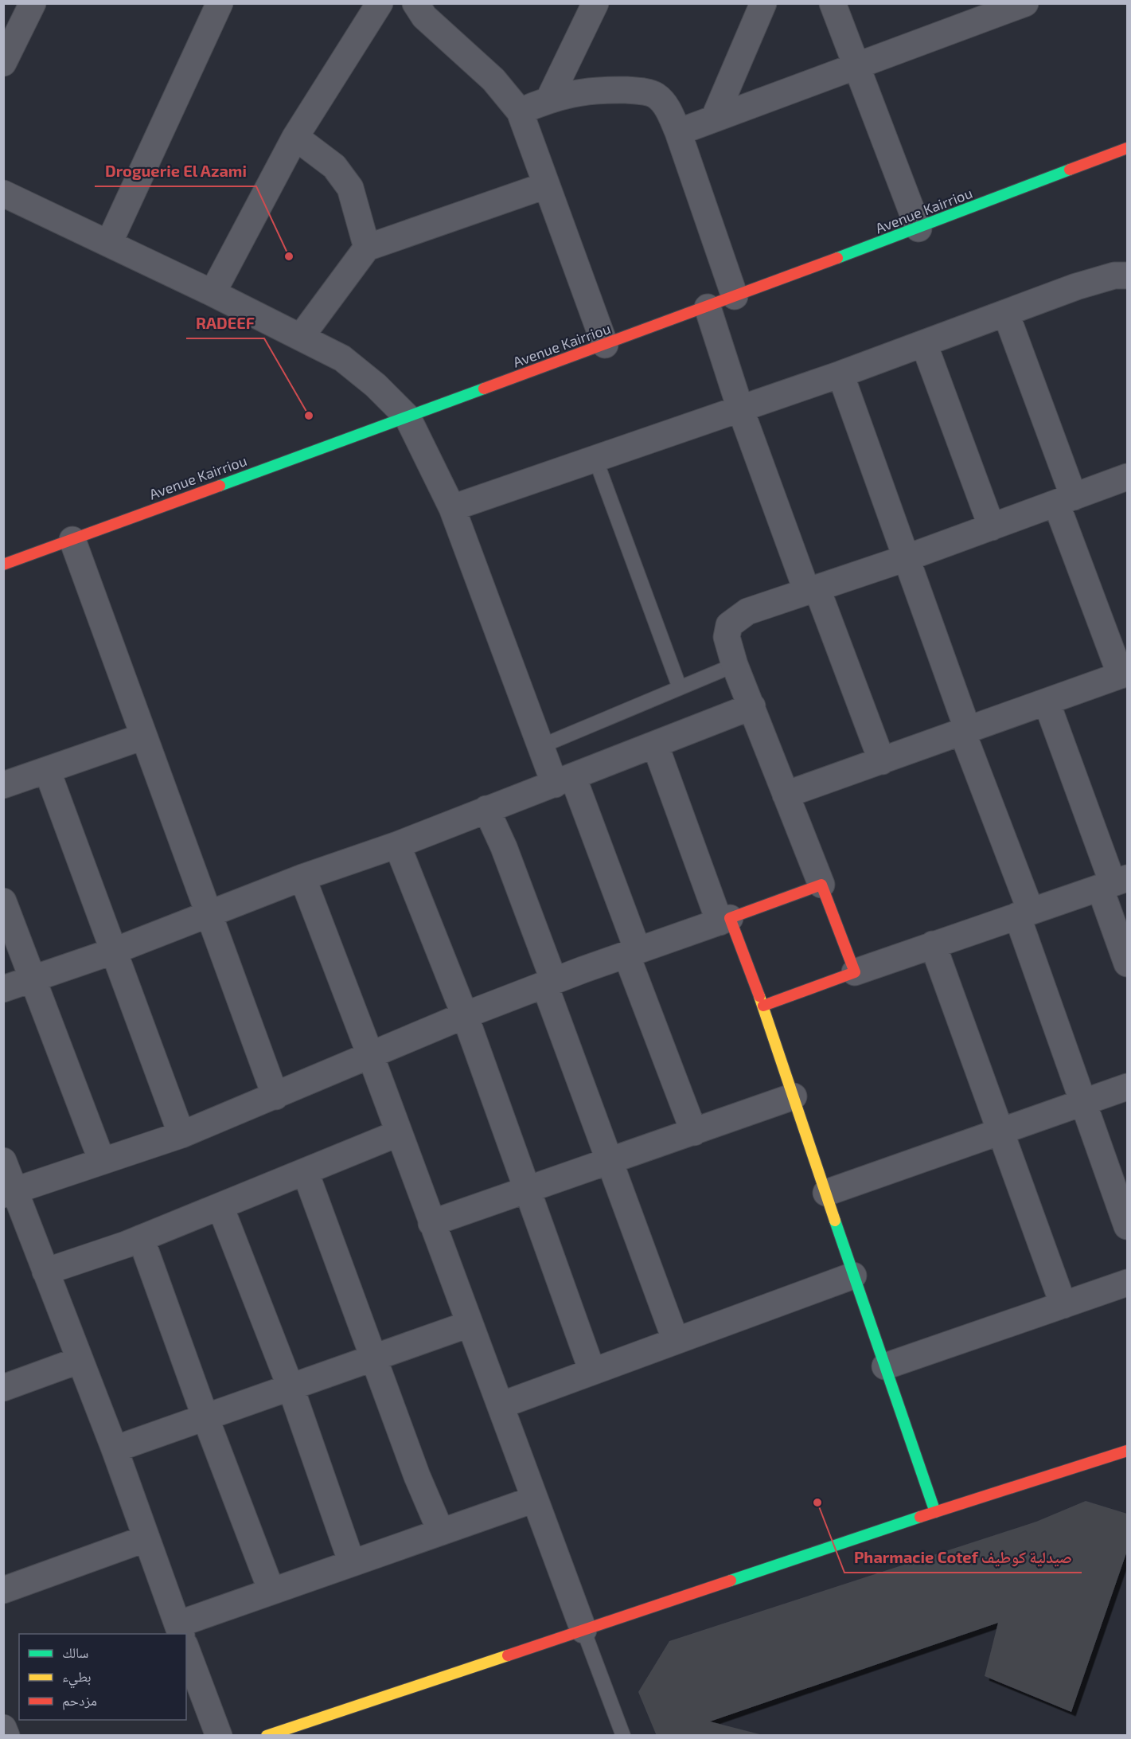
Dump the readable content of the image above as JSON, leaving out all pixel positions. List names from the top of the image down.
{
  "streets": {
    "street": ["Avenue Kairriou"]
  },
  "places": ["Droguerie El Azami", "RADEEF", "Pharmacie Cotef صيدلية كوطيف"],
  "legend": ["سالك", "بطيء", "مزدحم"]
}
